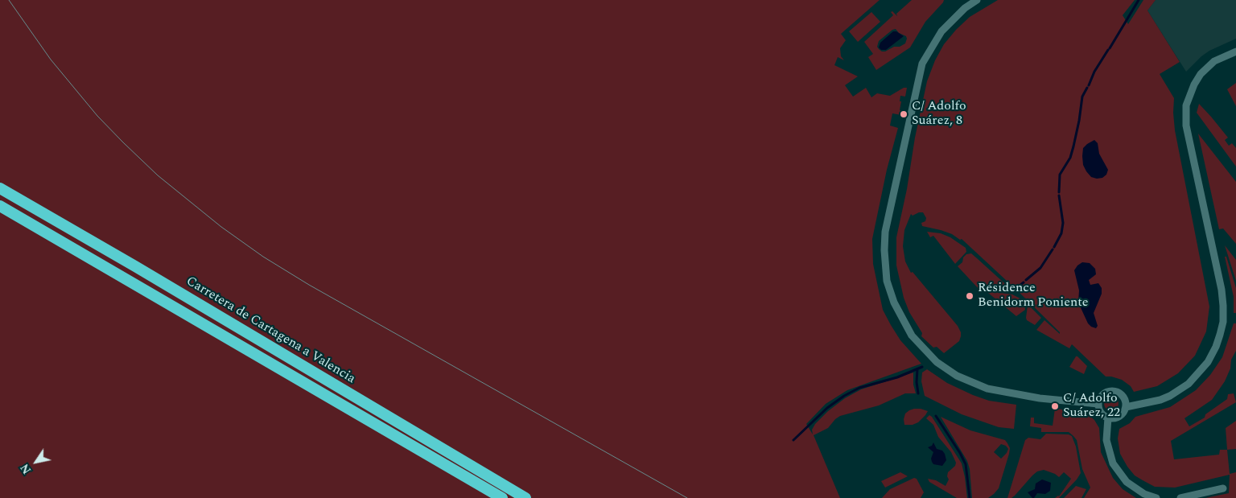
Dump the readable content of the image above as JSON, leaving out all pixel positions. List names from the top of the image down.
{
  "streets": {
    "highway": ["Carretera de Cartagena a Valencia"]
  },
  "places": ["C/ Adolfo Suárez, 8", "Résidence Benidorm Poniente", "C/ Adolfo Suárez, 22"],
  "north": "bottom left"
}
